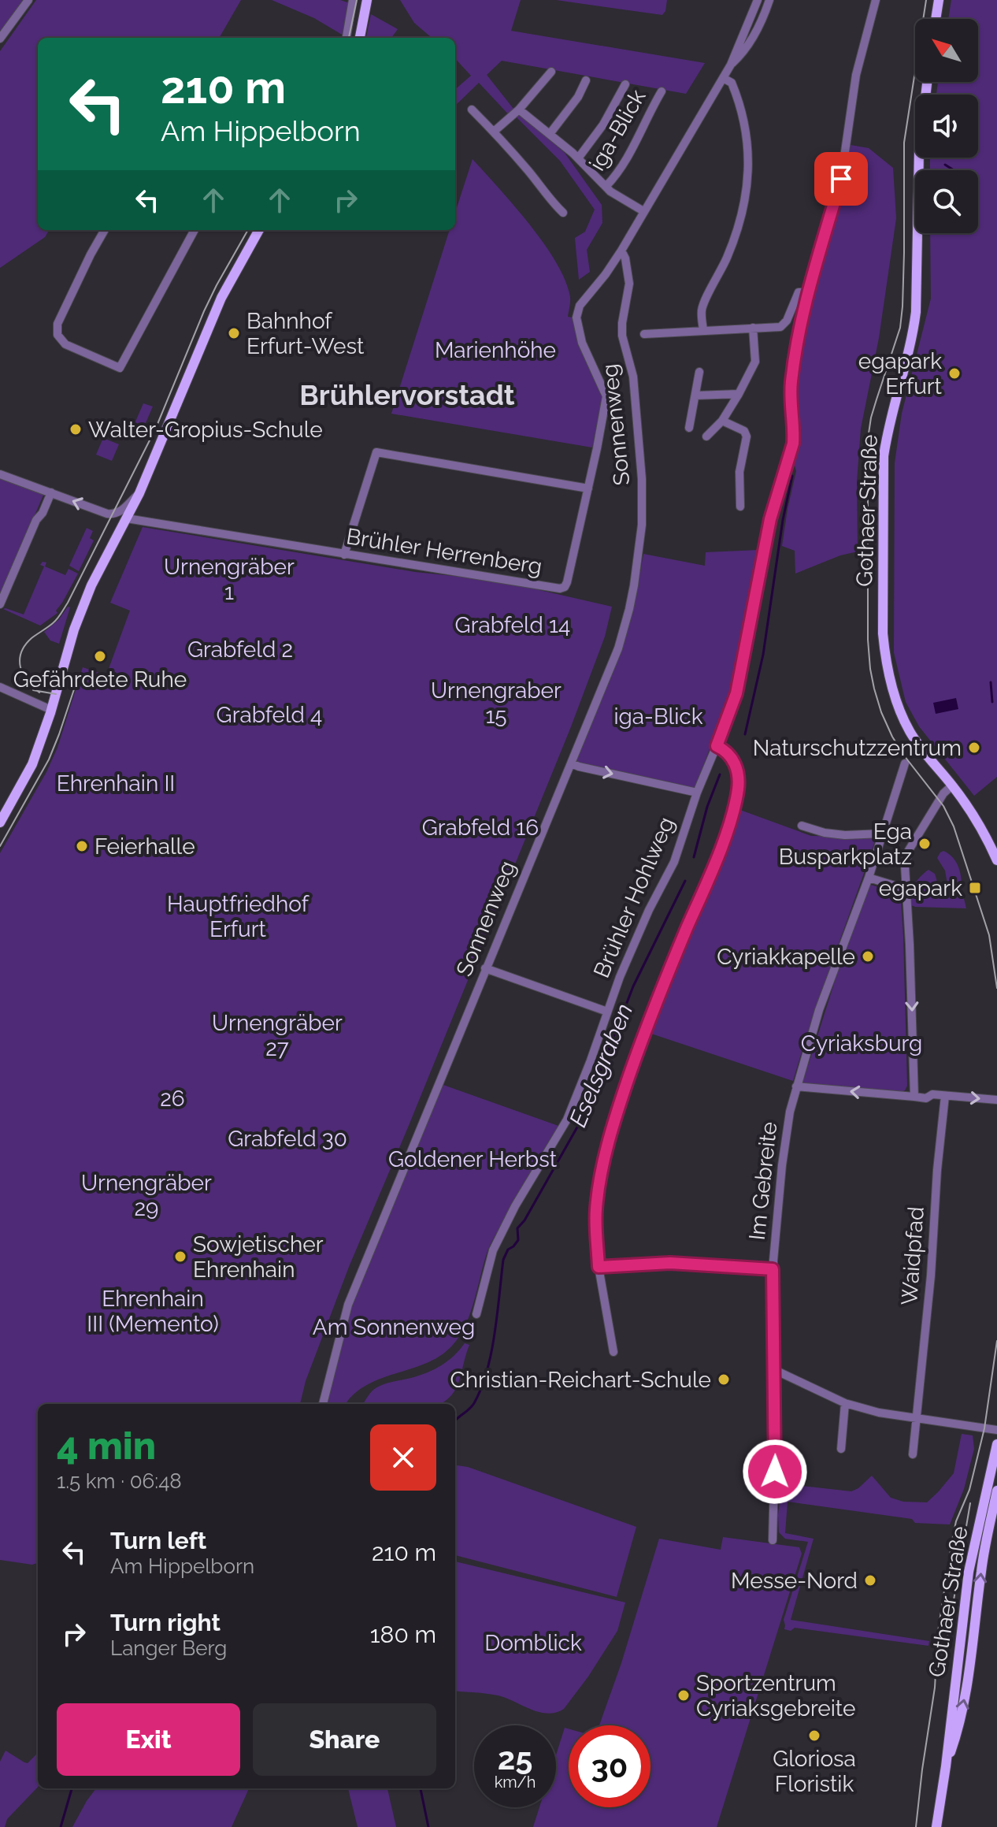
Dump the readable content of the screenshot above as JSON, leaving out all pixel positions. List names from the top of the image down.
{
  "streets": {
    "main road": ["Gothaer Straße"],
    "street": [
      "iga-Blick",
      "Sonnenweg",
      "Brühler Herrenberg",
      "Brühler Hohlweg",
      "Im Gebreite",
      "Waidpfad"
    ]
  },
  "crossings": [
    ["iga-Blick", "Brühler Herrenberg"],
    ["Sonnenweg", "Brühler Herrenberg"]
  ],
  "districts": ["Brühlervorstadt"],
  "water": ["Eselsgraben"],
  "parks": [
    "Marienhöhe",
    "Urnengräber 1",
    "Grabfeld 14",
    "Grabfeld 2",
    "Urnengraber 15",
    "Grabfeld 4",
    "iga-Blick",
    "Ehrenhain II",
    "Grabfeld 16",
    "Hauptfriedhof Erfurt",
    "Urnengräber 27",
    "Cyriaksburg",
    "26",
    "Grabfeld 30",
    "Goldener Herbst",
    "Urnengräber 29",
    "Ehrenhain III (Memento)",
    "Am Sonnenweg",
    "Domblick"
  ],
  "places": {
    "other": [
      "Bahnhof Erfurt-West",
      "egapark Erfurt",
      "Walter-Gropius-Schule",
      "Gefährdete Ruhe",
      "Naturschutzzentrum",
      "Ega Busparkplatz",
      "Feierhalle",
      "Cyriakkapelle",
      "Sowjetischer Ehrenhain",
      "Christian-Reichart-Schule",
      "Messe-Nord",
      "Sportzentrum Cyriaksgebreite",
      "Gloriosa Floristik"
    ],
    "transit": ["egapark"]
  },
  "north": "top left",
  "page": {
    "turn": ["210 m", "Am Hippelborn"],
    "heading": ["4 min", "1.5 km · 06:48"],
    "list": [
      {
        "name": "Turn left",
        "note": "Am Hippelborn",
        "value": "210 m"
      },
      {
        "name": "Turn right",
        "note": "Langer Berg",
        "value": "180 m"
      }
    ],
    "buttons": ["Exit", "Share"],
    "speed": "25 km/h",
    "limit": "30"
  }
}
